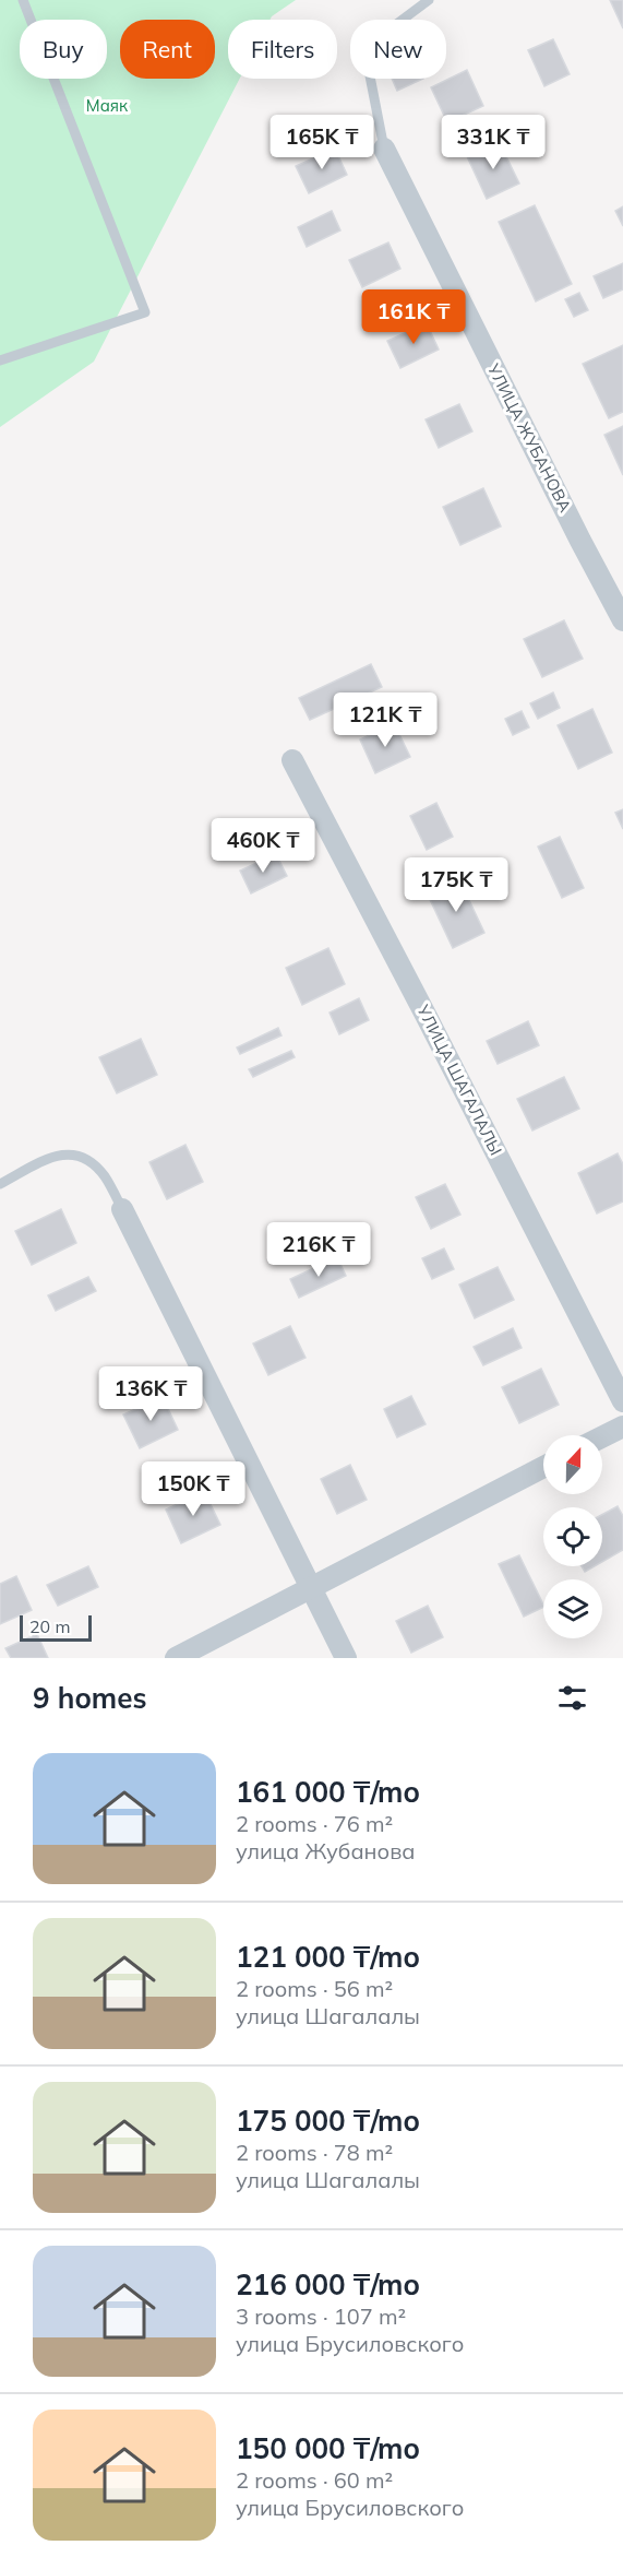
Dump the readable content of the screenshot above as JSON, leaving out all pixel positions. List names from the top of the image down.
{
  "streets": {
    "street": ["УЛИЦА ЖУБАНОВА", "УЛИЦА ШАГАЛАЛЫ"]
  },
  "parks": ["Маяк"],
  "scale_bar": "20 m",
  "north": "top",
  "page": {
    "chip": [
      "Buy",
      "Rent",
      "Filters",
      "New"
    ],
    "price": [
      "165K ₸",
      "331K ₸",
      "161K ₸",
      "121K ₸",
      "460K ₸",
      "175K ₸",
      "216K ₸",
      "136K ₸",
      "150K ₸"
    ],
    "scale": "20 m",
    "heading": "9 homes",
    "list": [
      {
        "name": "161 000 ₸/mo",
        "note": "2 rooms · 76 m² · улица Жубанова"
      },
      {
        "name": "121 000 ₸/mo",
        "note": "2 rooms · 56 m² · улица Шагалалы"
      },
      {
        "name": "175 000 ₸/mo",
        "note": "2 rooms · 78 m² · улица Шагалалы"
      },
      {
        "name": "216 000 ₸/mo",
        "note": "3 rooms · 107 m² · улица Брусиловского"
      },
      {
        "name": "150 000 ₸/mo",
        "note": "2 rooms · 60 m² · улица Брусиловского"
      }
    ]
  }
}
